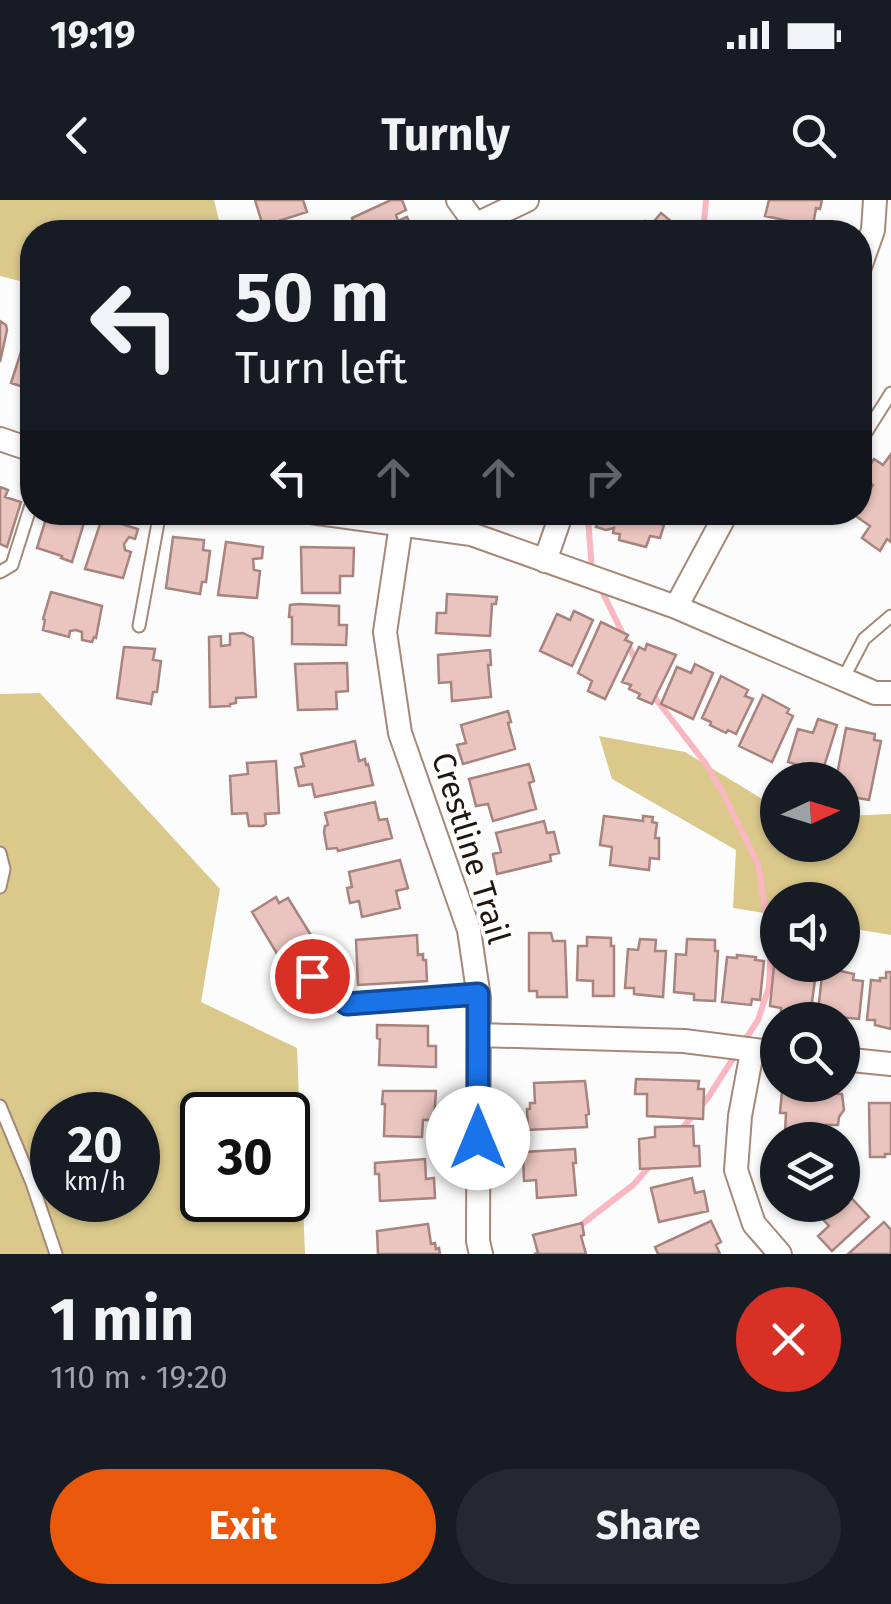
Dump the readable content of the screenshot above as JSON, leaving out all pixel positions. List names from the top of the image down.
{
  "streets": {
    "street": ["Crestline Trail"]
  },
  "north": "right",
  "page": {
    "status": "19:19",
    "header": "Turnly",
    "turn": ["50 m", "Turn left"],
    "speed": "20 km/h",
    "limit": "30",
    "heading": ["1 min", "110 m · 19:20"],
    "buttons": ["Exit", "Share"]
  }
}
